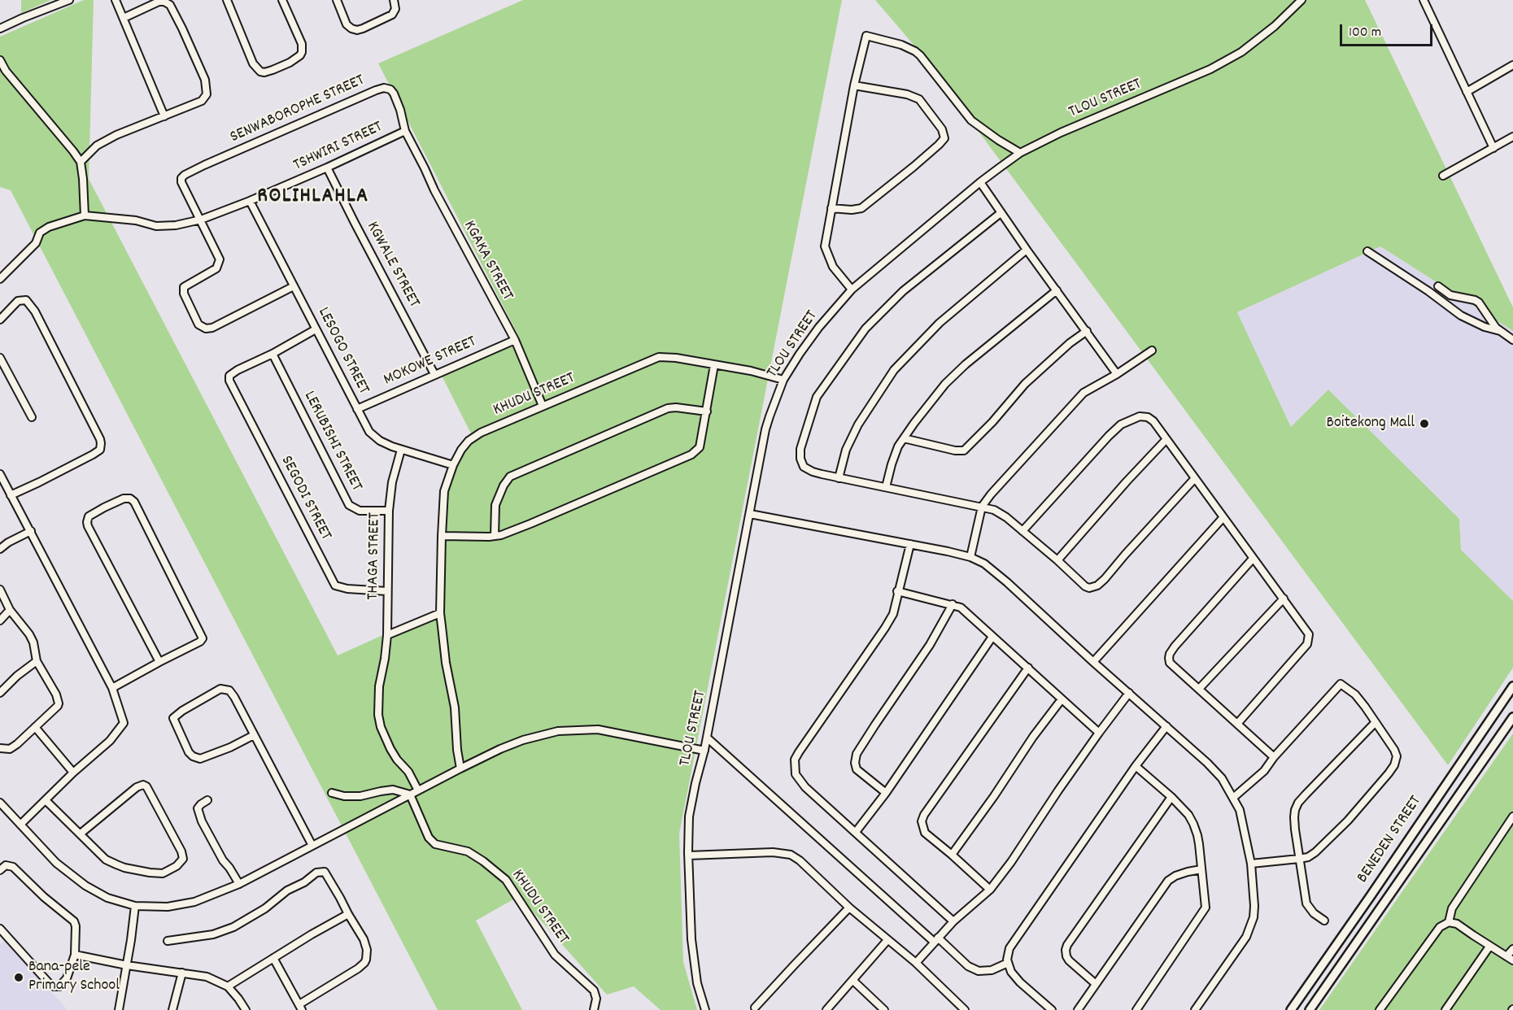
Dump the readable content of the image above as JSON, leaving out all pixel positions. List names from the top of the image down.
{
  "streets": {
    "main road": ["BENEDEN STREET"],
    "street": [
      "TLOU STREET",
      "SENWABOROPHE STREET",
      "TSHWIRI STREET",
      "KGAKA STREET",
      "KGWALE STREET",
      "LESOGO STREET",
      "MOKOWE STREET",
      "KHUDU STREET",
      "LERUBISHI STREET",
      "SEGODI STREET",
      "THAGA STREET"
    ]
  },
  "crossings": [
    ["TLOU STREET", "KHUDU STREET"],
    ["SENWABOROPHE STREET", "TSHWIRI STREET"],
    ["SENWABOROPHE STREET", "KGAKA STREET"],
    ["TSHWIRI STREET", "KGAKA STREET"],
    ["TSHWIRI STREET", "KGWALE STREET"],
    ["TSHWIRI STREET", "LESOGO STREET"],
    ["KGAKA STREET", "MOKOWE STREET"],
    ["KGAKA STREET", "KHUDU STREET"],
    ["KGWALE STREET", "MOKOWE STREET"],
    ["LESOGO STREET", "MOKOWE STREET"],
    ["LESOGO STREET", "KHUDU STREET"],
    ["LESOGO STREET", "THAGA STREET"],
    ["LERUBISHI STREET", "SEGODI STREET"],
    ["LERUBISHI STREET", "THAGA STREET"],
    ["SEGODI STREET", "THAGA STREET"]
  ],
  "districts": ["ROLIHLAHLA"],
  "places": ["Boitekong Mall", "Bana-pele Primary School"],
  "scale_bar": "100 m"
}
